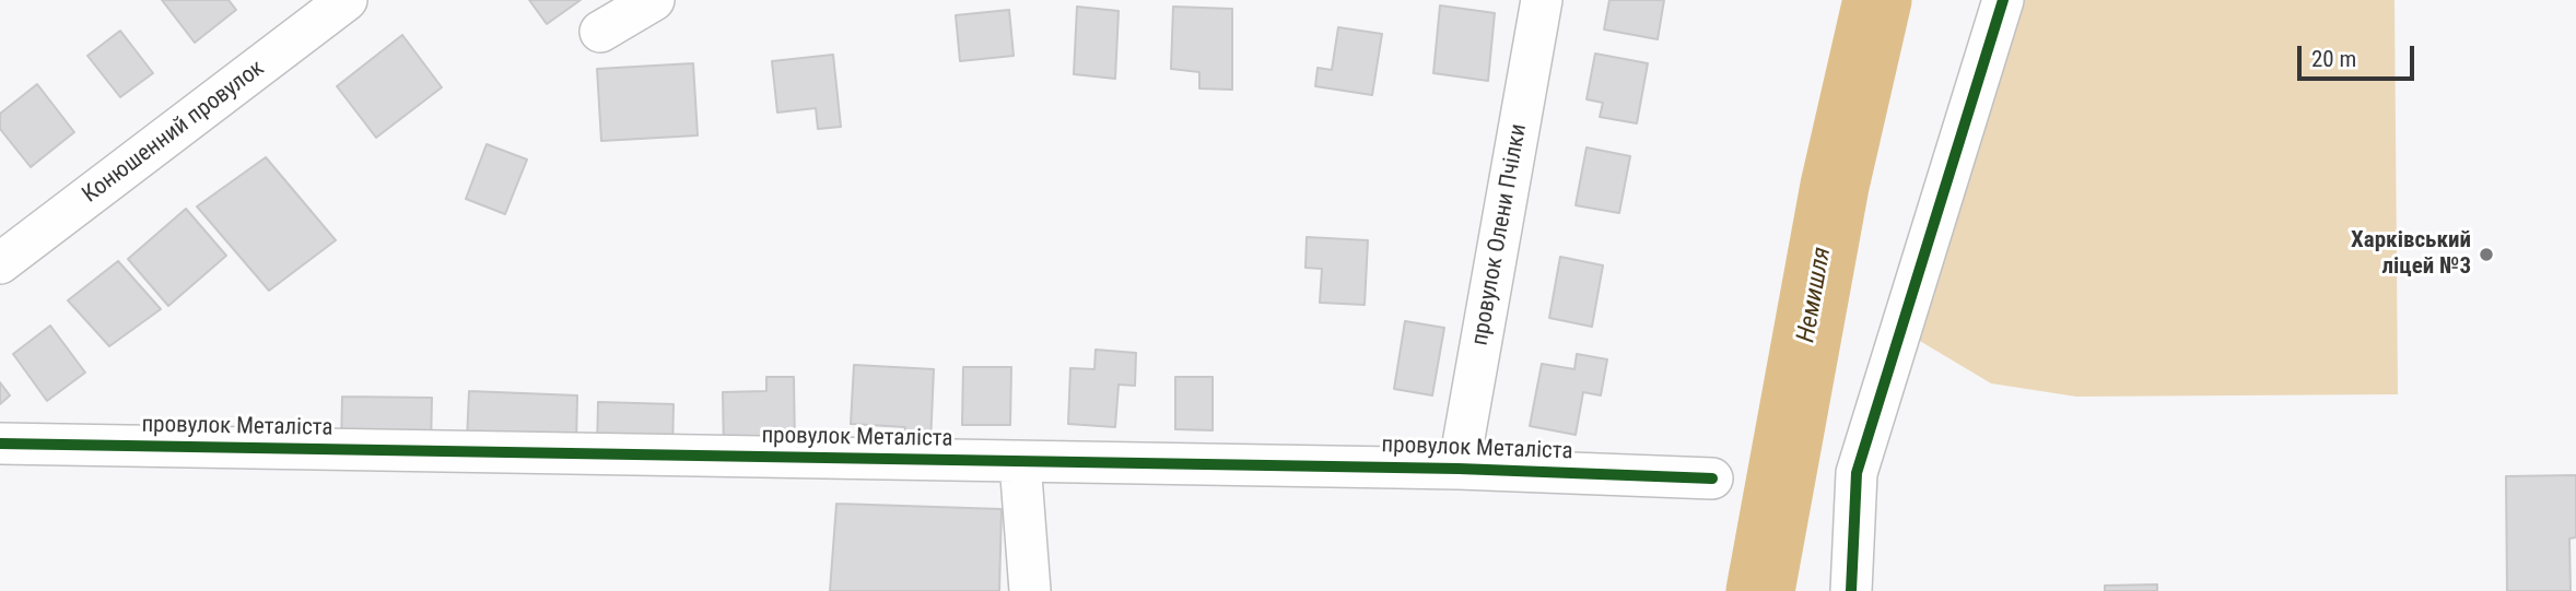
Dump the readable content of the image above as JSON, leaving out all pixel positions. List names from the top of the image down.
{
  "streets": {
    "street": ["Конюшенний провулок", "провулок Олени Пчілки", "провулок Металіста"]
  },
  "crossings": [
    ["провулок Олени Пчілки", "провулок Металіста"]
  ],
  "water": ["Немишля"],
  "places": ["Харківський ліцей №3"],
  "scale_bar": "20 m"
}
